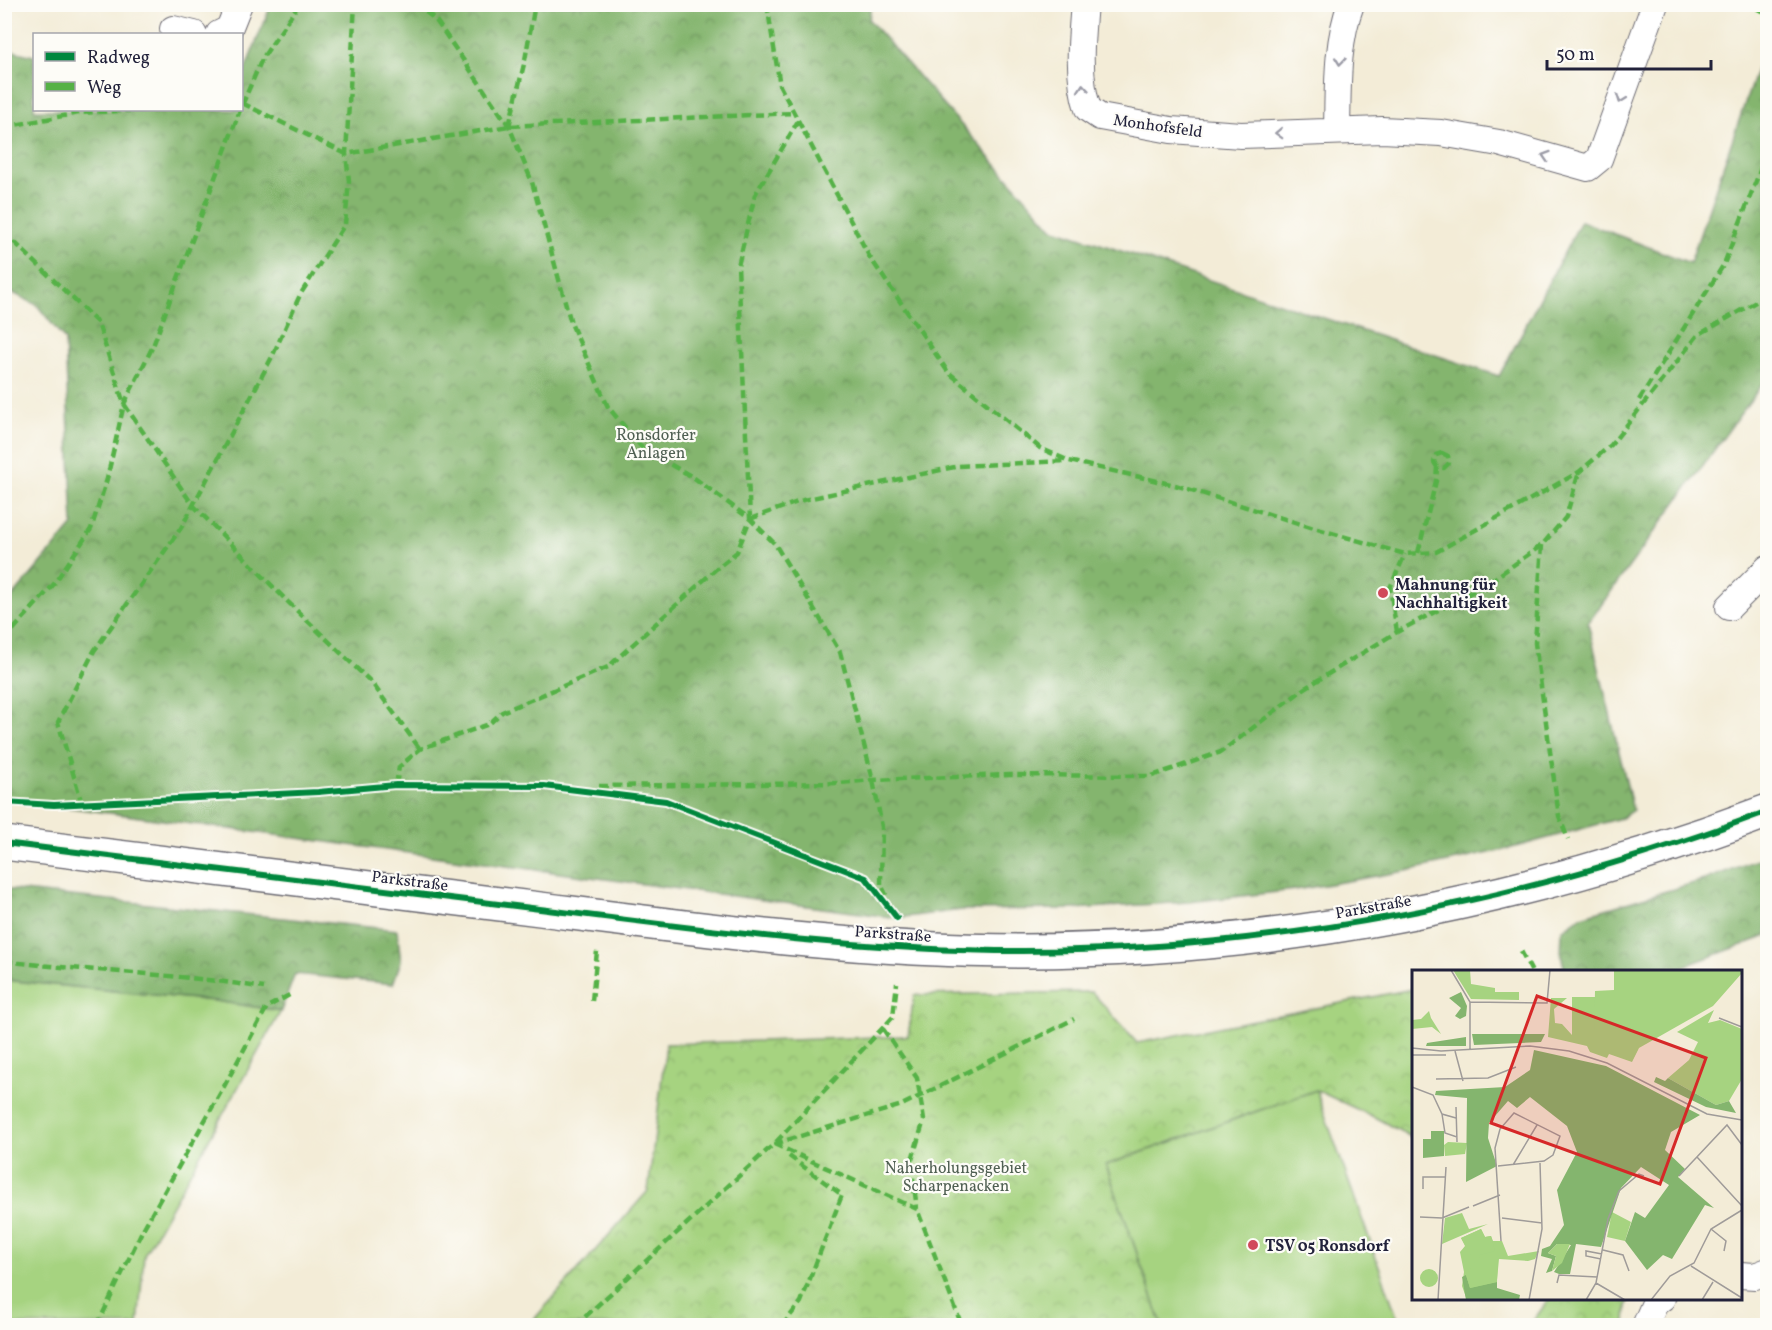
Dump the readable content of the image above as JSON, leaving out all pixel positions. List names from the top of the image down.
{
  "streets": {
    "main road": ["Parkstraße"],
    "street": ["Monhofsfeld"]
  },
  "parks": ["Ronsdorfer Anlagen", "Naherholungsgebiet Scharpenacken"],
  "places": ["Mahnung für Nachhaltigkeit", "TSV 05 Ronsdorf"],
  "legend": ["Radweg", "Weg"],
  "scale_bar": "50 m"
}
